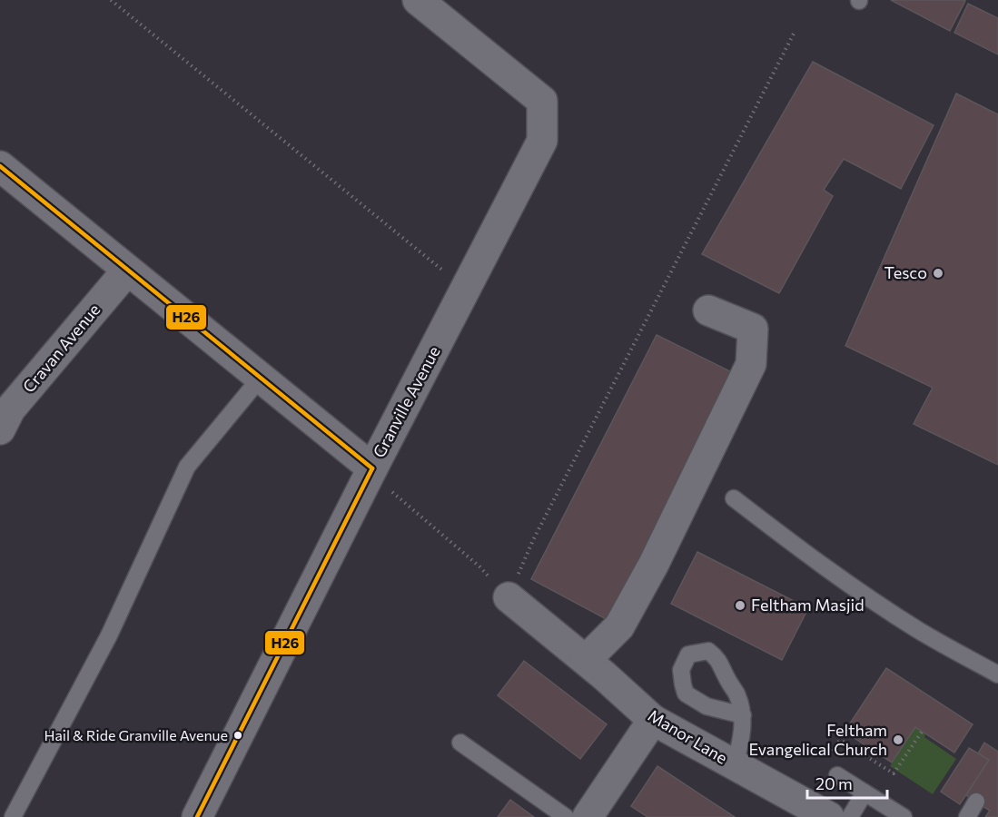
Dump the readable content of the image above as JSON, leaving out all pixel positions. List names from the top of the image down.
{
  "streets": {
    "street": ["Cravan Avenue", "Granville Avenue", "Manor Lane"]
  },
  "places": [
    "Tesco",
    "Feltham Masjid",
    "Hail & Ride Granville Avenue",
    "Feltham Evangelical Church"
  ],
  "lines": ["transit line H26"],
  "scale_bar": "20 m"
}
